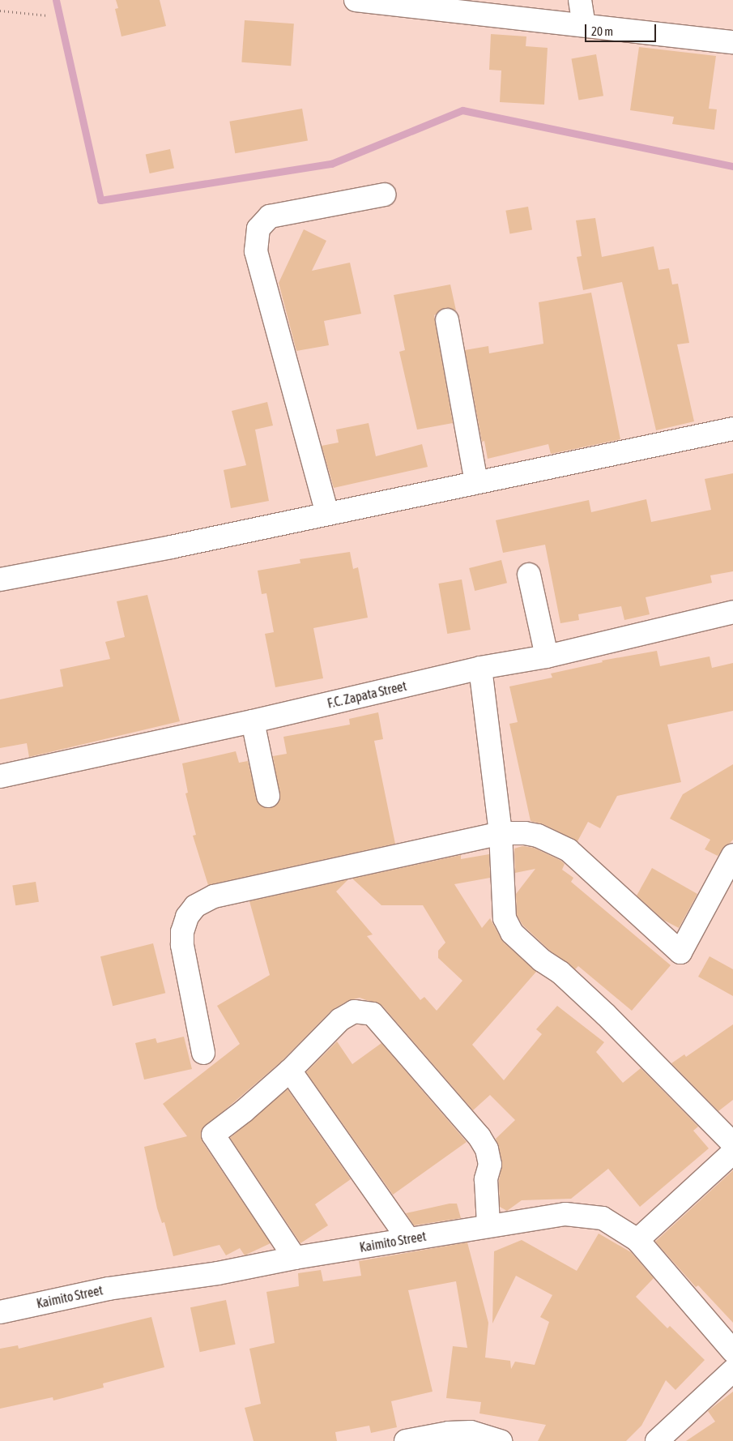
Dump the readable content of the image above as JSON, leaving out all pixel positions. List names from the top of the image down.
{
  "streets": {
    "street": ["F.C. Zapata Street", "Kaimito Street"]
  },
  "scale_bar": "20 m"
}
